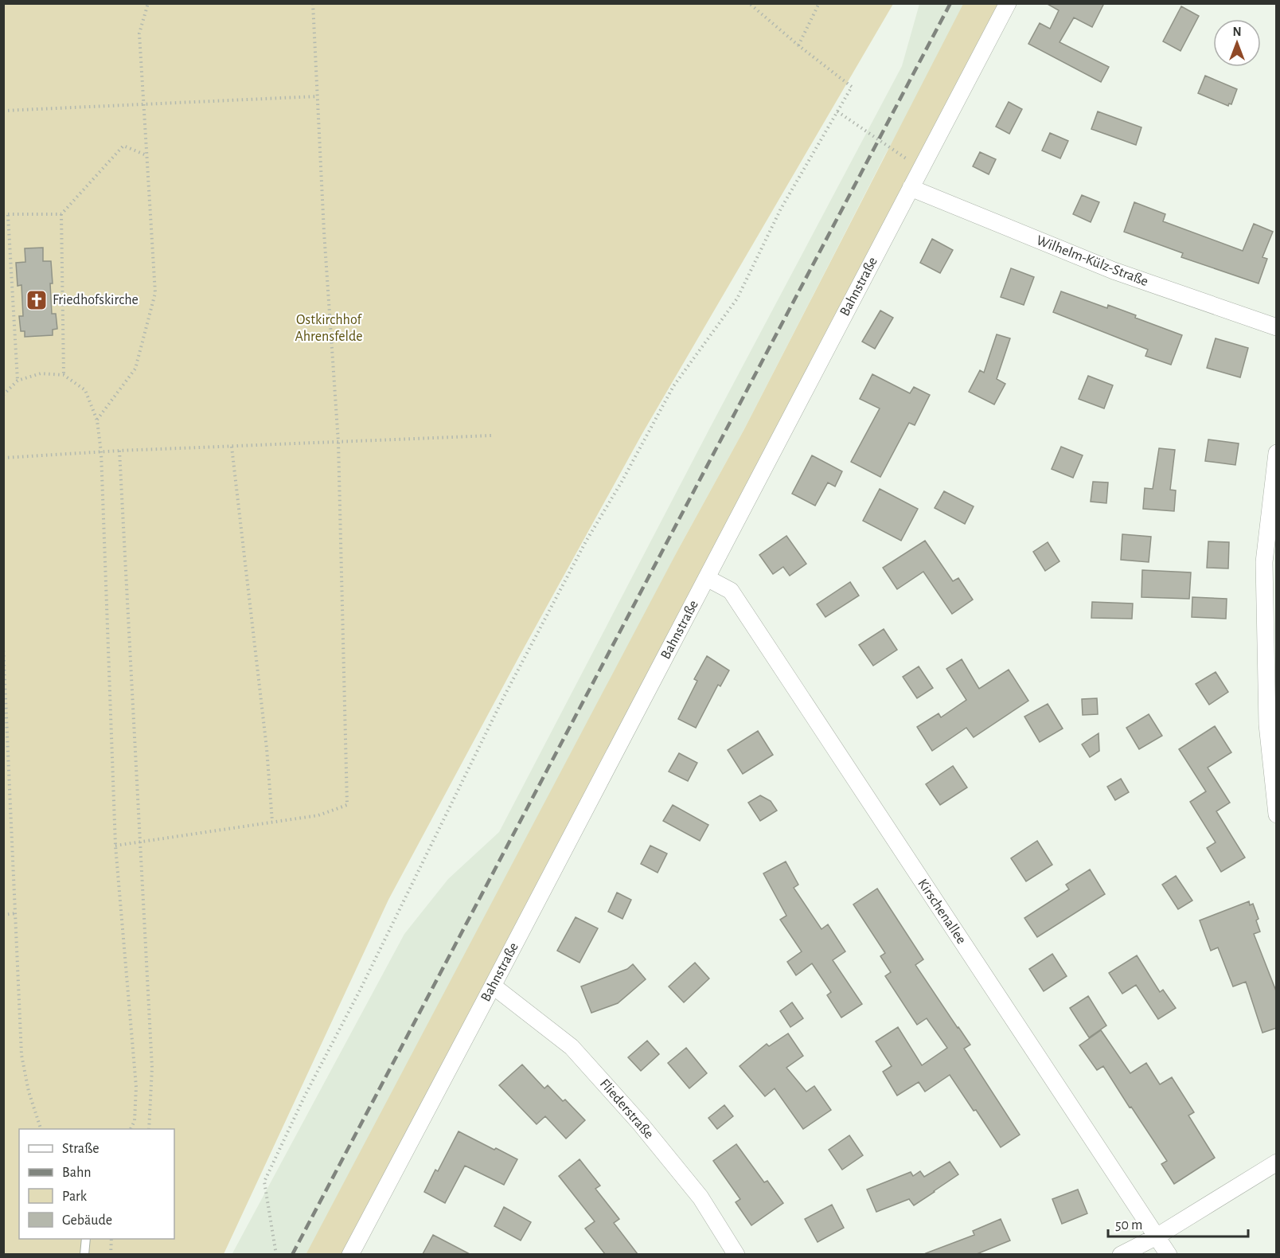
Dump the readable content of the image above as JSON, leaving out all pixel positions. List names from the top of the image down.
{
  "streets": {
    "street": [
      "Wilhelm-Külz-Straße",
      "Bahnstraße",
      "Kirschenallee",
      "Fliederstraße"
    ]
  },
  "crossings": [
    ["Wilhelm-Külz-Straße", "Bahnstraße"],
    ["Bahnstraße", "Kirschenallee"],
    ["Bahnstraße", "Fliederstraße"]
  ],
  "parks": ["Ostkirchhof Ahrensfelde"],
  "places": {
    "church": ["Friedhofskirche"]
  },
  "legend": [
    "Straße",
    "Bahn",
    "Park",
    "Gebäude"
  ],
  "scale_bar": "50 m",
  "north": "top"
}
